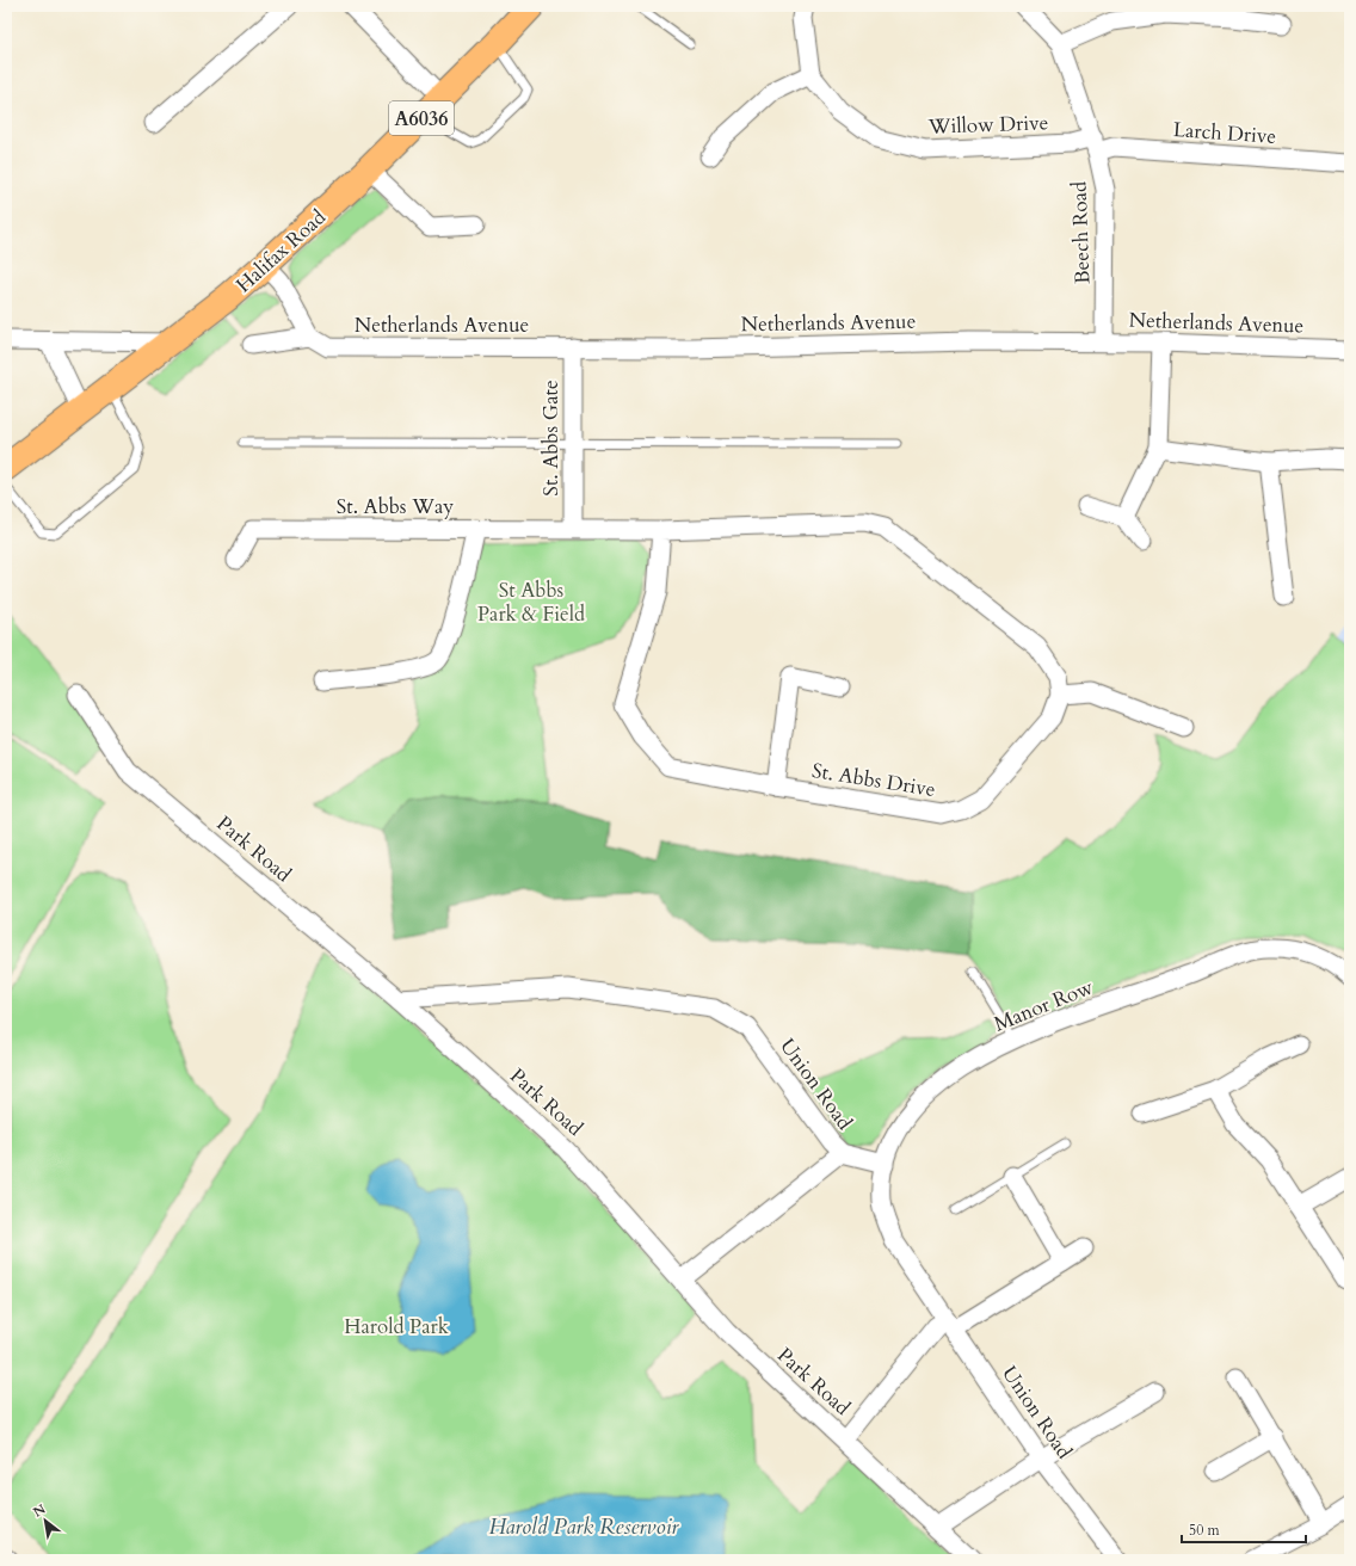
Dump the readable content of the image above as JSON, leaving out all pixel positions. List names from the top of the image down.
{
  "streets": {
    "highway": ["A6036", "Halifax Road"],
    "street": [
      "Willow Drive",
      "Larch Drive",
      "Beech Road",
      "Netherlands Avenue",
      "St. Abbs Gate",
      "St. Abbs Way",
      "St. Abbs Drive",
      "Park Road",
      "Manor Row",
      "Union Road"
    ]
  },
  "crossings": [
    ["Willow Drive", "Larch Drive"],
    ["Willow Drive", "Beech Road"],
    ["Larch Drive", "Beech Road"],
    ["Beech Road", "Netherlands Avenue"],
    ["Netherlands Avenue", "St. Abbs Gate"],
    ["St. Abbs Gate", "St. Abbs Way"],
    ["Park Road", "Union Road"],
    ["Manor Row", "Union Road"]
  ],
  "water": ["Harold Park Reservoir"],
  "parks": ["St Abbs Park & Field", "Harold Park"],
  "scale_bar": "50 m",
  "north": "top left"
}
